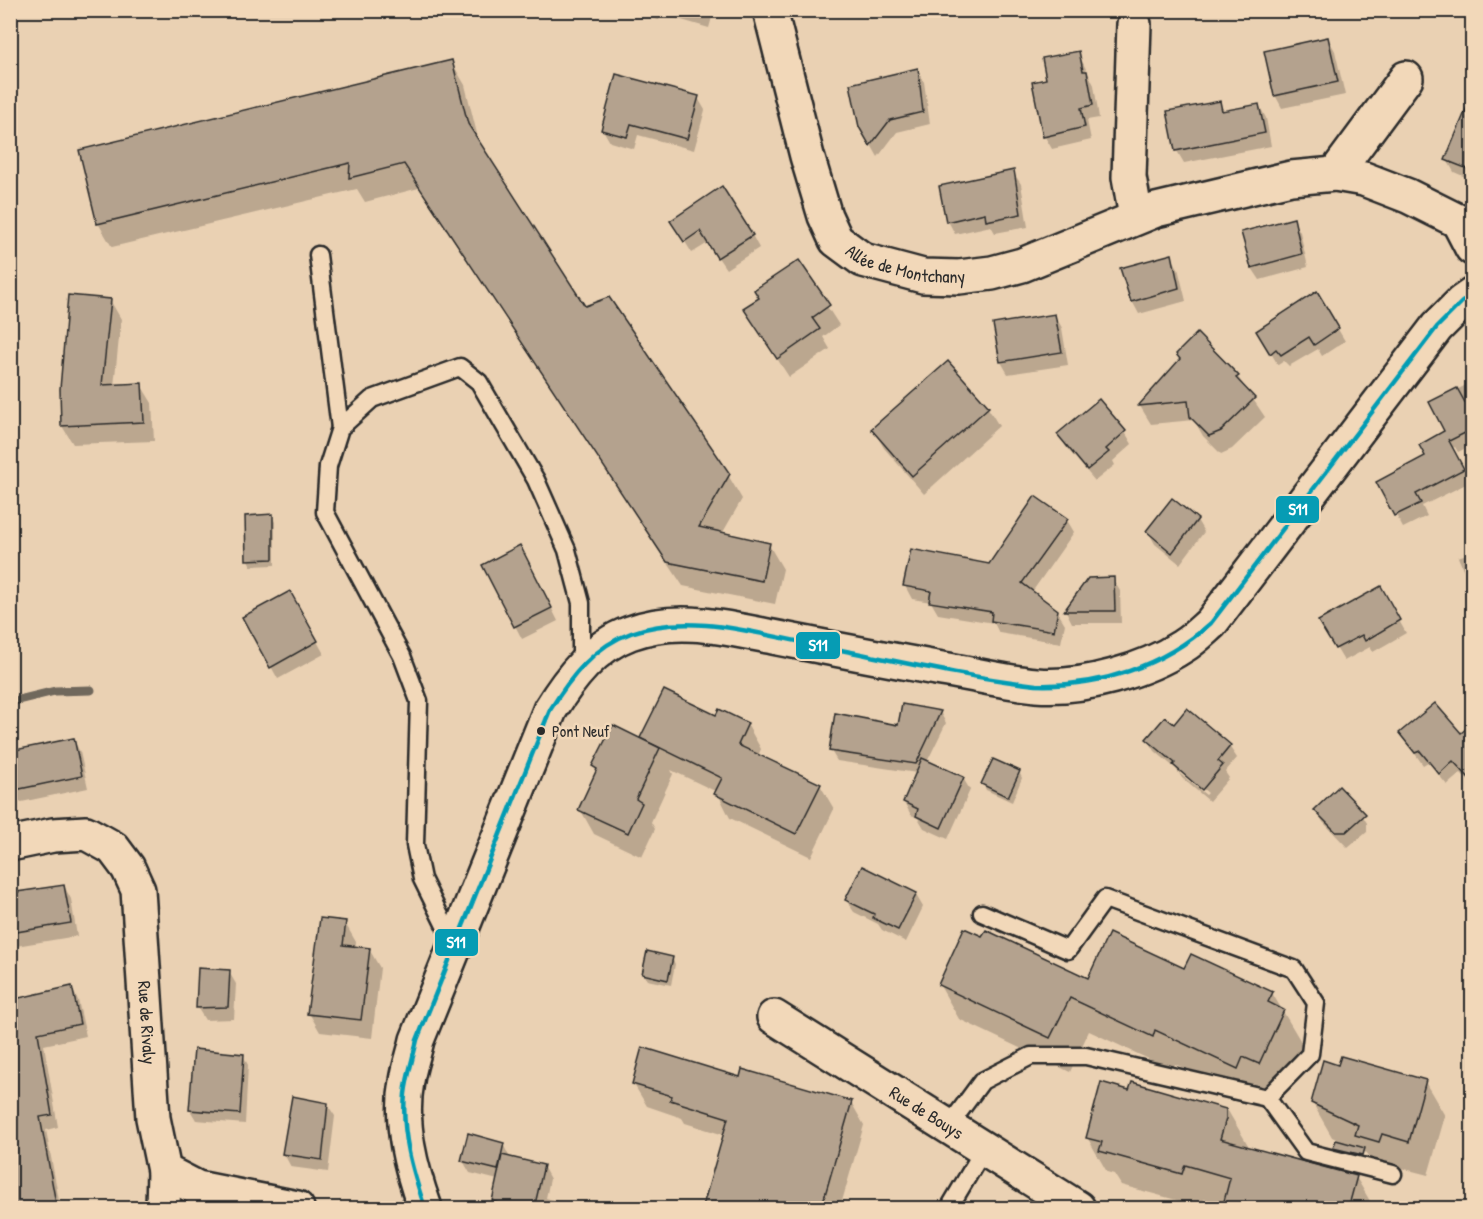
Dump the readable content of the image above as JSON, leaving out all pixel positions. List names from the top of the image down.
{
  "streets": {
    "street": ["Allée de Montchany", "Rue de Rivaly", "Rue de Bouys"]
  },
  "places": ["Pont Neuf"],
  "lines": ["transit line S11"]
}
